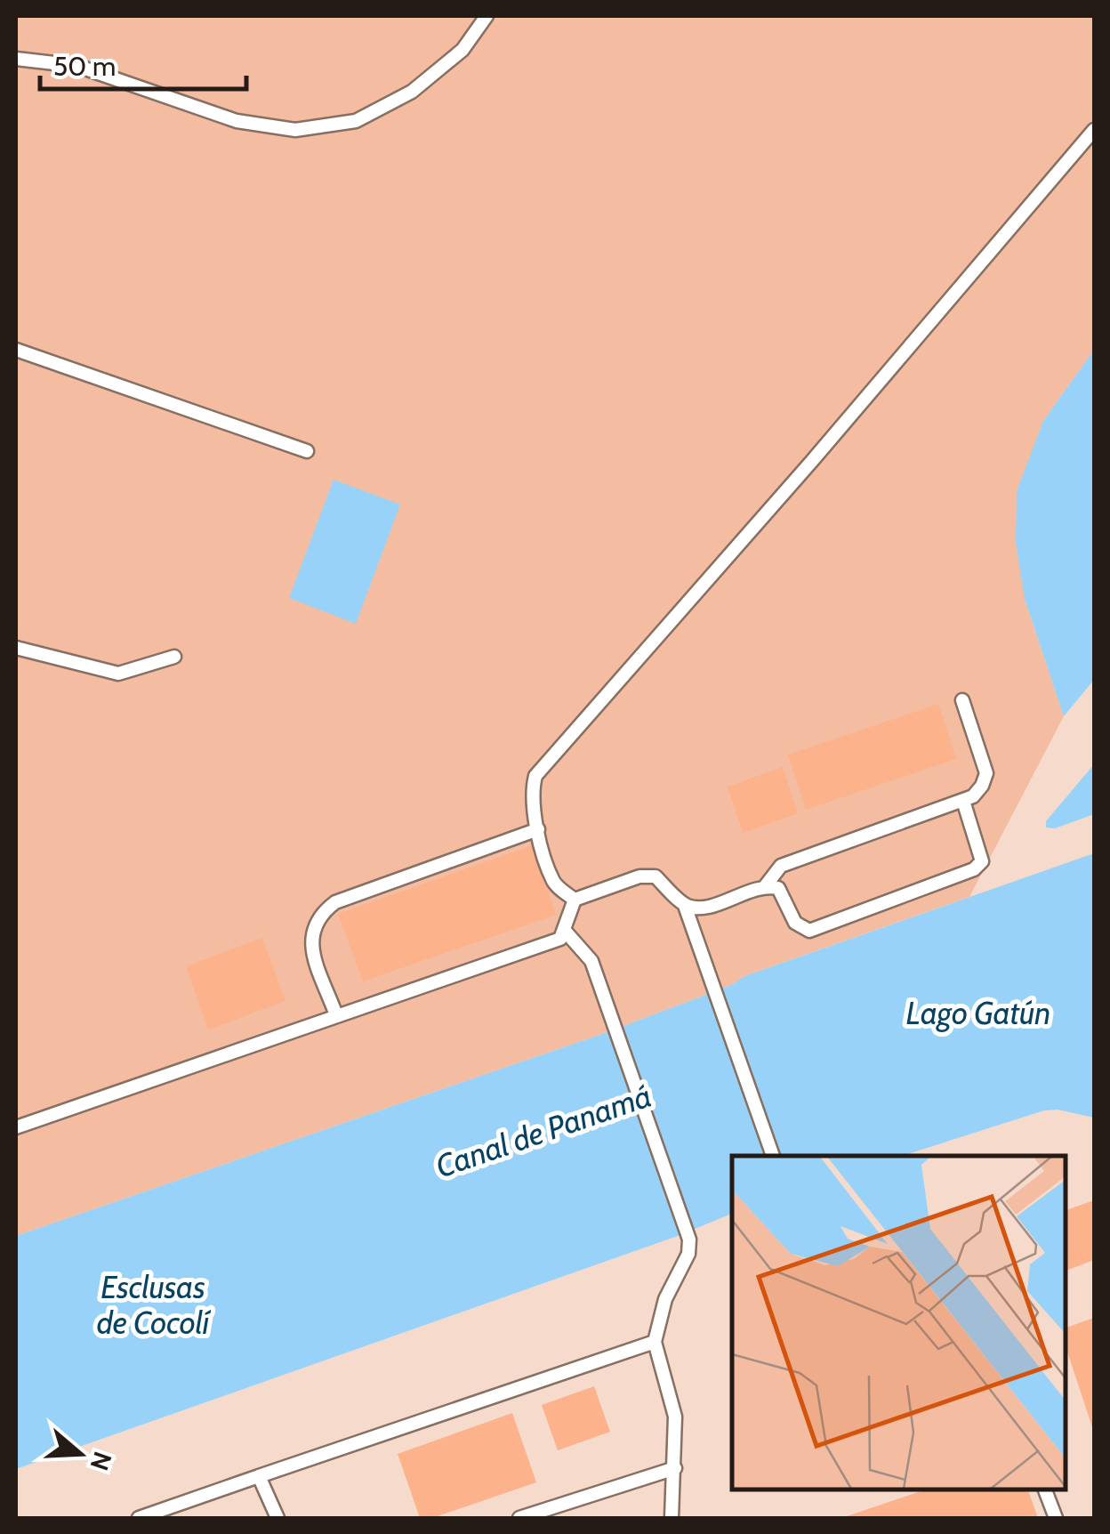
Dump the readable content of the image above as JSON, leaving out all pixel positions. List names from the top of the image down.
{
  "water": ["Lago Gatún", "Canal de Panamá", "Esclusas de Cocolí"],
  "scale_bar": "50 m",
  "north": "right"
}
